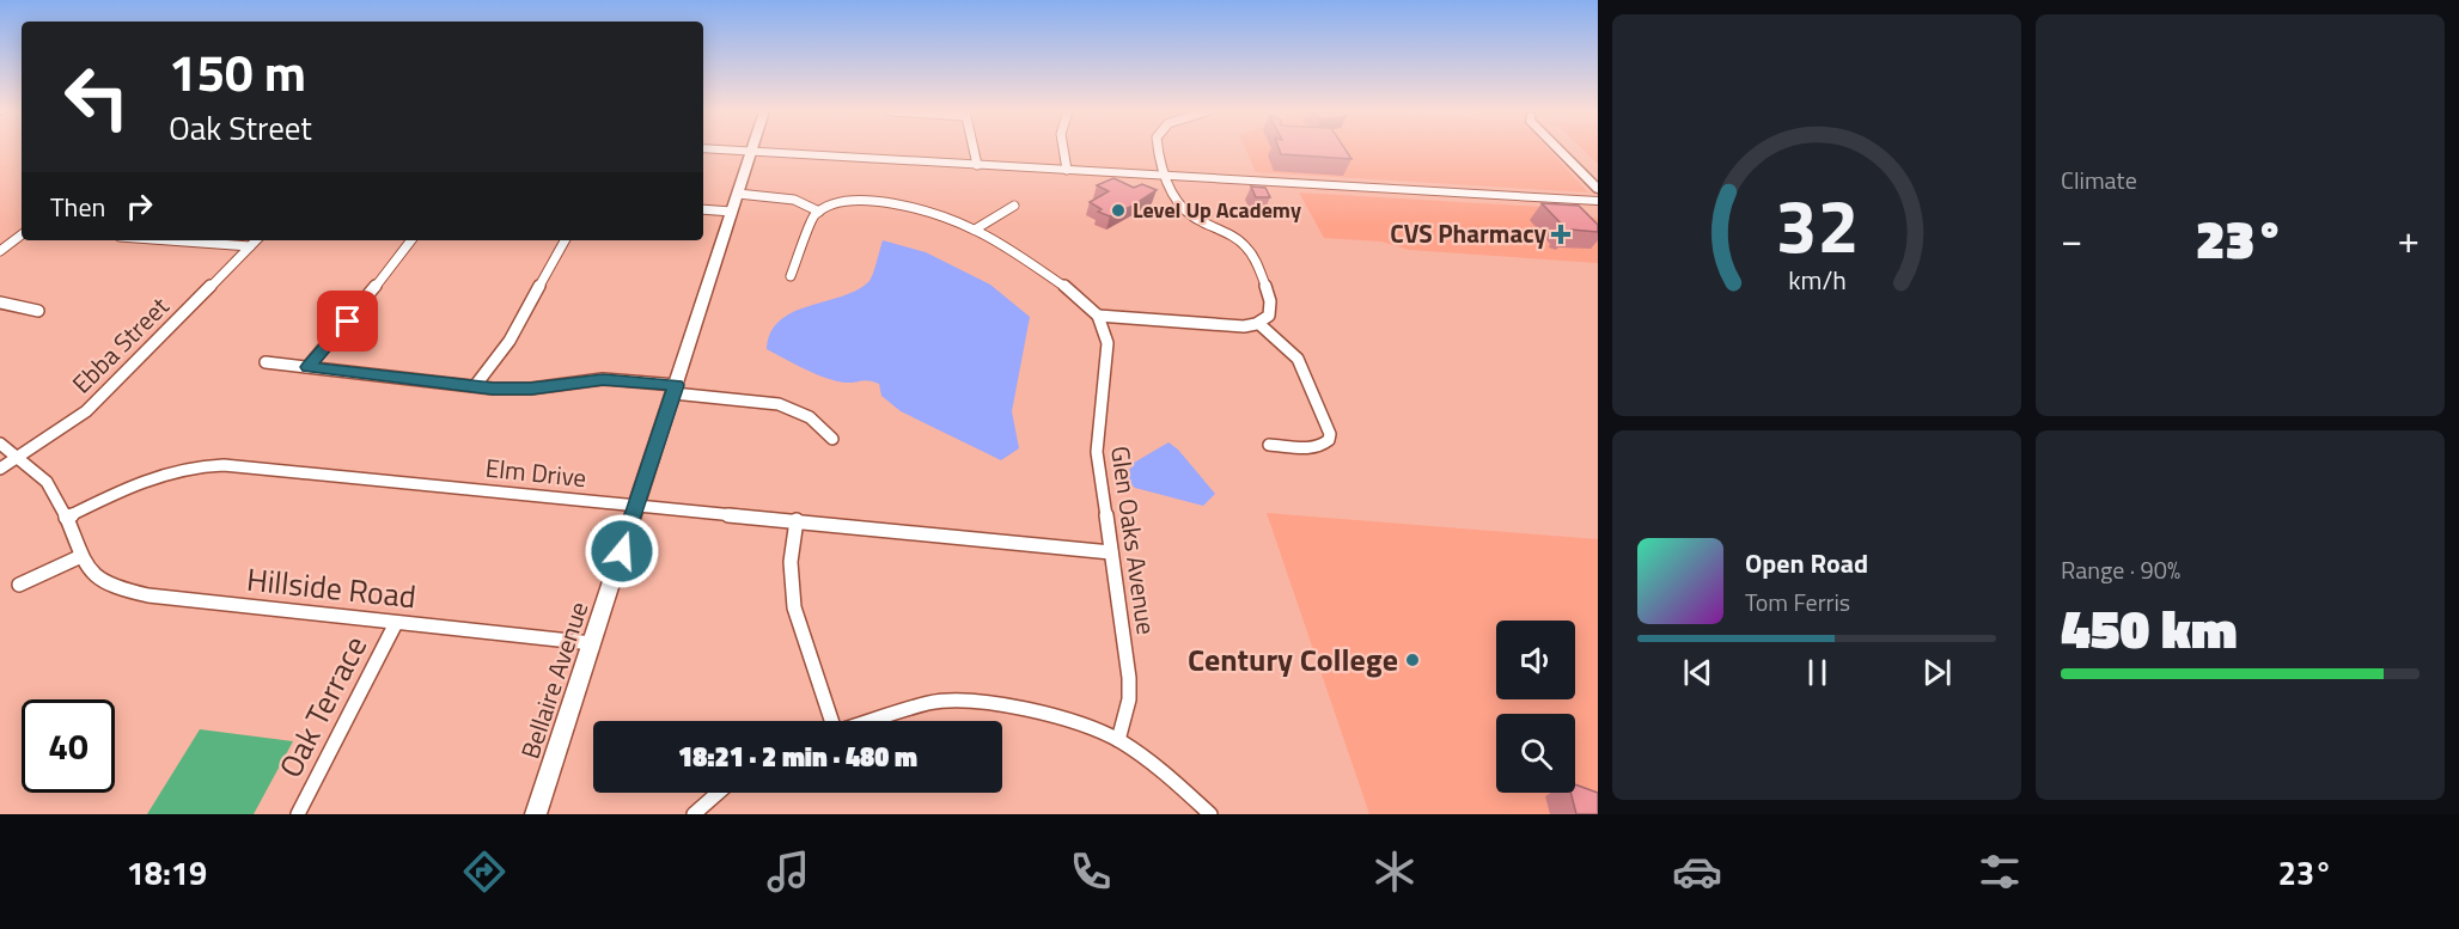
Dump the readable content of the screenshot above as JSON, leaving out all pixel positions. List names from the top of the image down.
{
  "streets": {
    "street": [
      "Ebba Street",
      "Elm Drive",
      "Glen Oaks Avenue",
      "Hillside Road",
      "Bellaire Avenue",
      "Oak Terrace"
    ]
  },
  "crossings": [
    ["Elm Drive", "Glen Oaks Avenue"],
    ["Elm Drive", "Hillside Road"],
    ["Elm Drive", "Bellaire Avenue"],
    ["Hillside Road", "Bellaire Avenue"],
    ["Hillside Road", "Oak Terrace"]
  ],
  "places": {
    "other": ["Level Up Academy", "Century College"],
    "health": ["CVS Pharmacy"]
  },
  "page": {
    "tile": [
      "Climate",
      ["Range · 90%", "450 km"]
    ],
    "turn": ["150 m", "Oak Street"],
    "then": "Then",
    "heat": ["−", "23°", "+"],
    "song": ["Open Road", "Tom Ferris"],
    "limit": "40",
    "trip": "18:21 · 2 min · 480 m",
    "tabs": ["18:19", "23°"],
    "gauge": ["32", "km/h"]
  }
}
